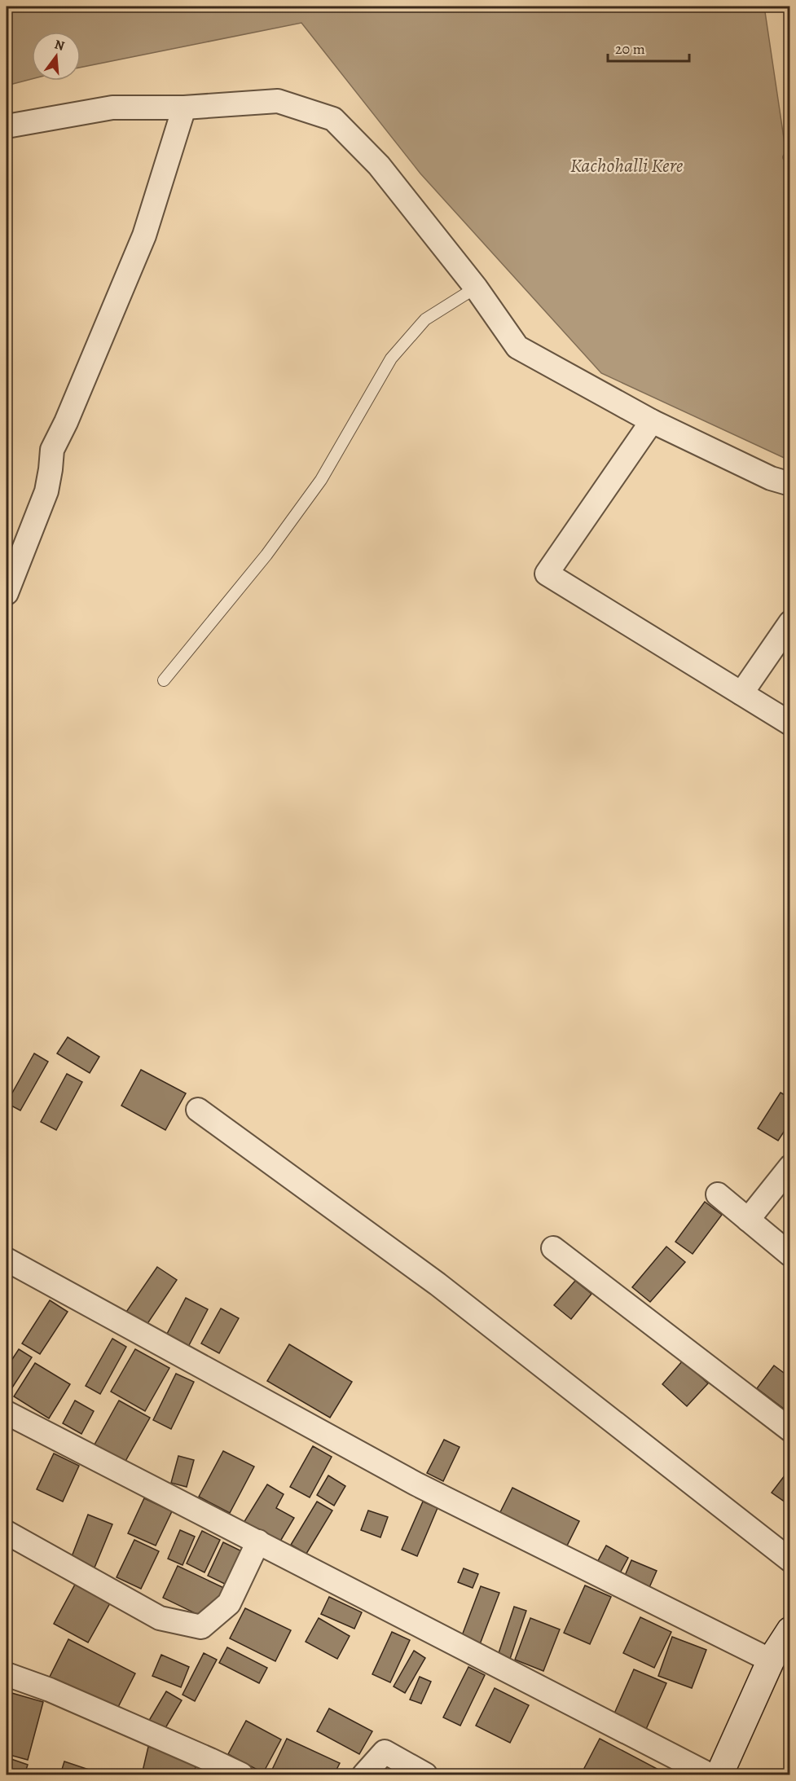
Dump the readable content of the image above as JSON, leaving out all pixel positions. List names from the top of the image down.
{
  "water": ["Kachohalli Kere"],
  "scale_bar": "20 m",
  "north": "top"
}
